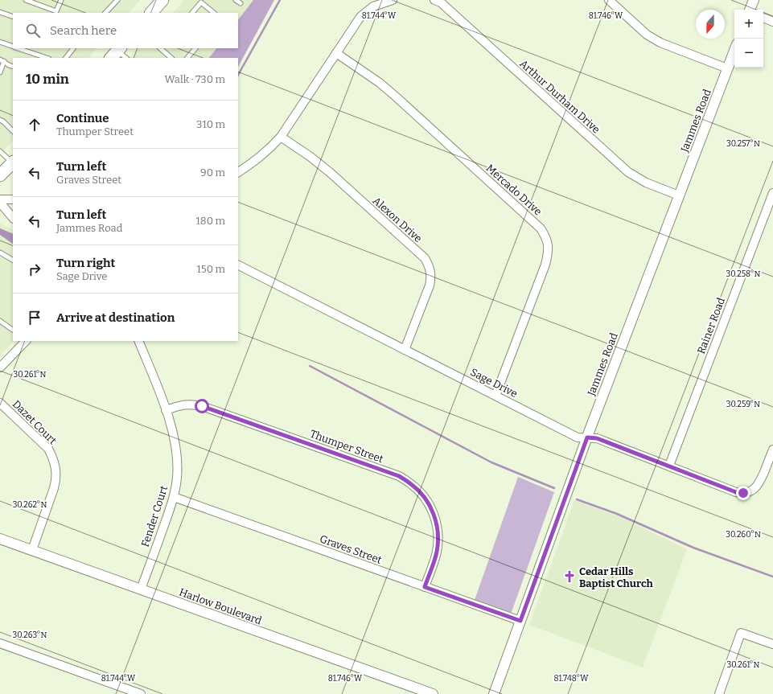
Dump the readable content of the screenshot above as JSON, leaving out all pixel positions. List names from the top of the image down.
{
  "streets": {
    "street": [
      "Arthur Durham Drive",
      "Jammes Road",
      "Mercado Drive",
      "Alexon Drive",
      "Rainer Road",
      "Sage Drive",
      "Dazet Court",
      "Thumper Street",
      "Fender Court",
      "Graves Street",
      "Harlow Boulevard"
    ]
  },
  "crossings": [
    ["Arthur Durham Drive", "Jammes Road"],
    ["Jammes Road", "Sage Drive"],
    ["Jammes Road", "Graves Street"],
    ["Mercado Drive", "Sage Drive"],
    ["Alexon Drive", "Sage Drive"],
    ["Rainer Road", "Sage Drive"],
    ["Dazet Court", "Harlow Boulevard"],
    ["Thumper Street", "Fender Court"],
    ["Thumper Street", "Graves Street"],
    ["Fender Court", "Graves Street"],
    ["Fender Court", "Harlow Boulevard"]
  ],
  "places": {
    "church": ["Cedar Hills Baptist Church"]
  },
  "north": "bottom",
  "page": {
    "map_buttons": ["+", "−"],
    "search": "Search here",
    "heading": ["10 min", "Walk · 730 m"],
    "list": [
      ["Continue", "Thumper Street", "310 m"],
      ["Turn left", "Graves Street", "90 m"],
      ["Turn left", "Jammes Road", "180 m"],
      ["Turn right", "Sage Drive", "150 m"],
      "Arrive at destination"
    ]
  },
  "coordinates": [
    "81.744°W",
    "81.746°W",
    "30.257°N",
    "30.258°N",
    "30.261°N",
    "30.259°N",
    "30.262°N",
    "30.260°N",
    "30.263°N",
    "81.748°W"
  ]
}
